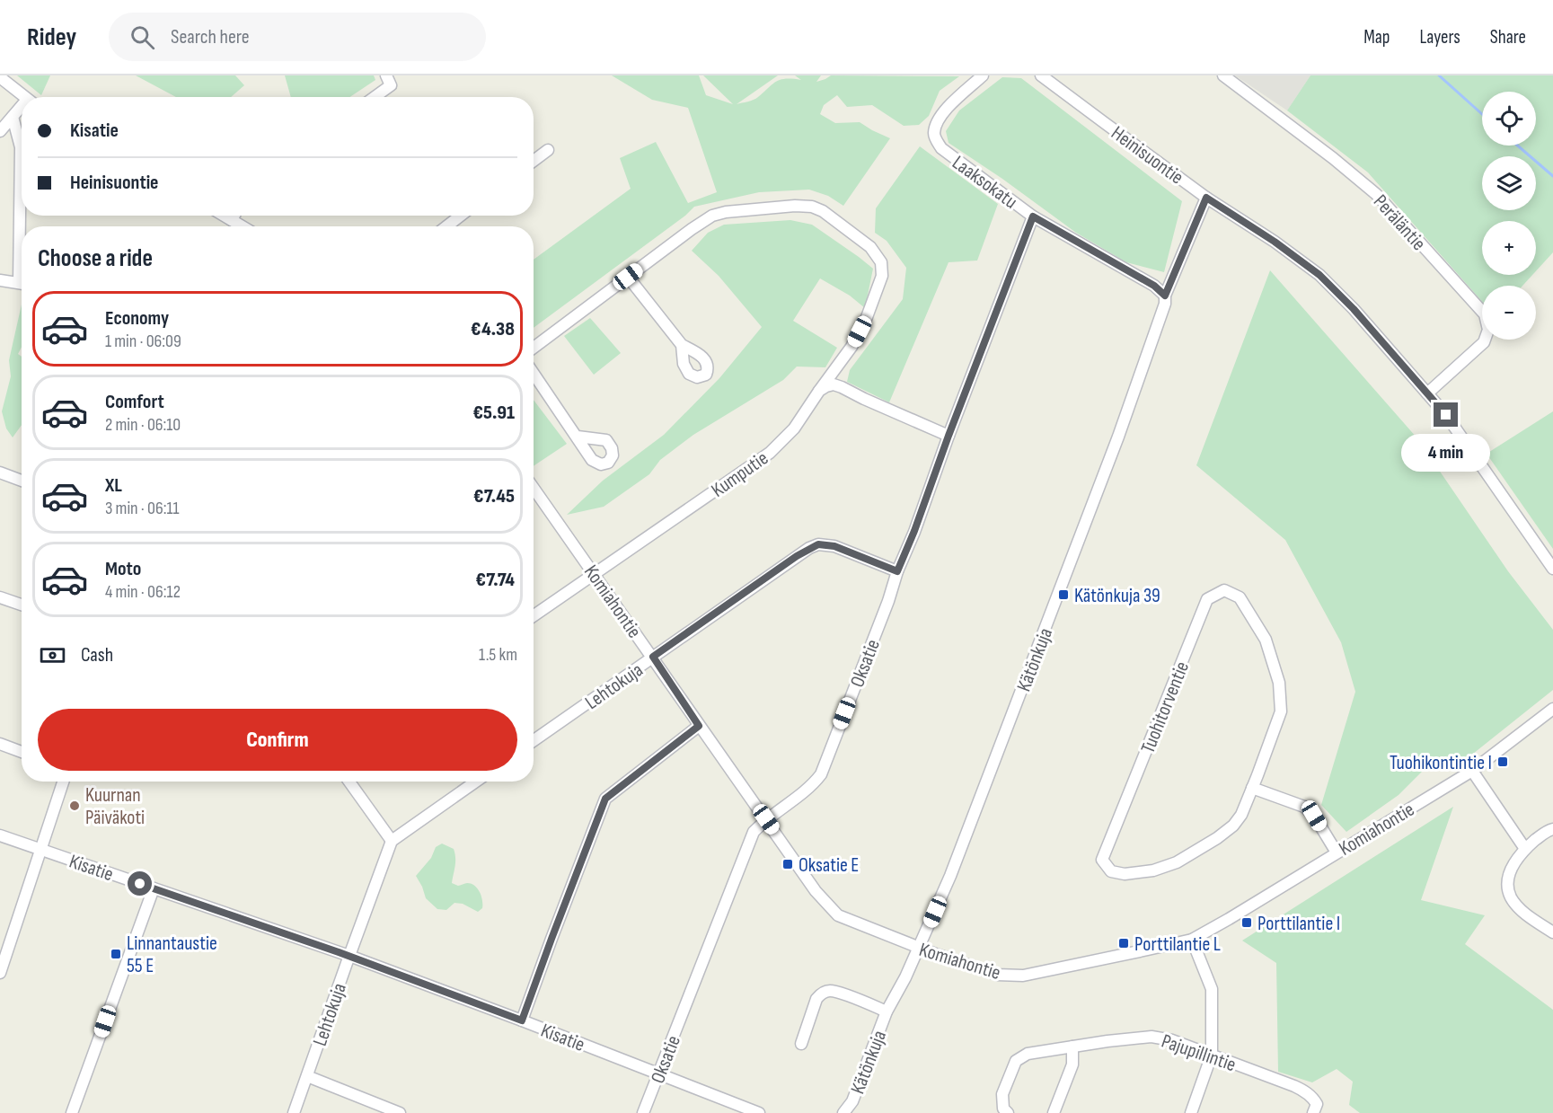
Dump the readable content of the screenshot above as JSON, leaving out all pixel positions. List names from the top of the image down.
{
  "streets": {
    "street": [
      "Heinisuontie",
      "Laaksokatu",
      "Peräläntie",
      "Kumputie",
      "Komiahontie",
      "Kätönkuja",
      "Oksatie",
      "Lehtokuja",
      "Tuohitorventie",
      "Kisatie",
      "Pajupillintie"
    ]
  },
  "crossings": [
    ["Heinisuontie", "Peräläntie"],
    ["Heinisuontie", "Kätönkuja"],
    ["Laaksokatu", "Kätönkuja"],
    ["Laaksokatu", "Oksatie"],
    ["Kumputie", "Komiahontie"],
    ["Komiahontie", "Kätönkuja"],
    ["Komiahontie", "Oksatie"],
    ["Komiahontie", "Lehtokuja"],
    ["Oksatie", "Lehtokuja"],
    ["Oksatie", "Kisatie"],
    ["Lehtokuja", "Kisatie"]
  ],
  "places": {
    "transit": [
      "Kätönkuja 39",
      "Tuohikontintie I",
      "Oksatie E",
      "Porttilantie I",
      "Porttilantie L",
      "Linnantaustie 55 E"
    ],
    "other": ["Kuurnan Päiväkoti"]
  },
  "page": {
    "header": "Ridey",
    "search": "Search here",
    "nav": ["Map", "Layers", "Share"],
    "map_buttons": ["+", "−"],
    "banner": ["Kisatie", "Heinisuontie"],
    "heading": "Choose a ride",
    "list": [
      {
        "name": "Economy",
        "note": "1 min · 06:09",
        "value": "€4.38"
      },
      {
        "name": "Comfort",
        "note": "2 min · 06:10",
        "value": "€5.91"
      },
      {
        "name": "XL",
        "note": "3 min · 06:11",
        "value": "€7.45"
      },
      {
        "name": "Moto",
        "note": "4 min · 06:12",
        "value": "€7.74"
      }
    ],
    "bubble": "4 min",
    "pay": ["Cash", "1.5 km"],
    "buttons": "Confirm"
  }
}
